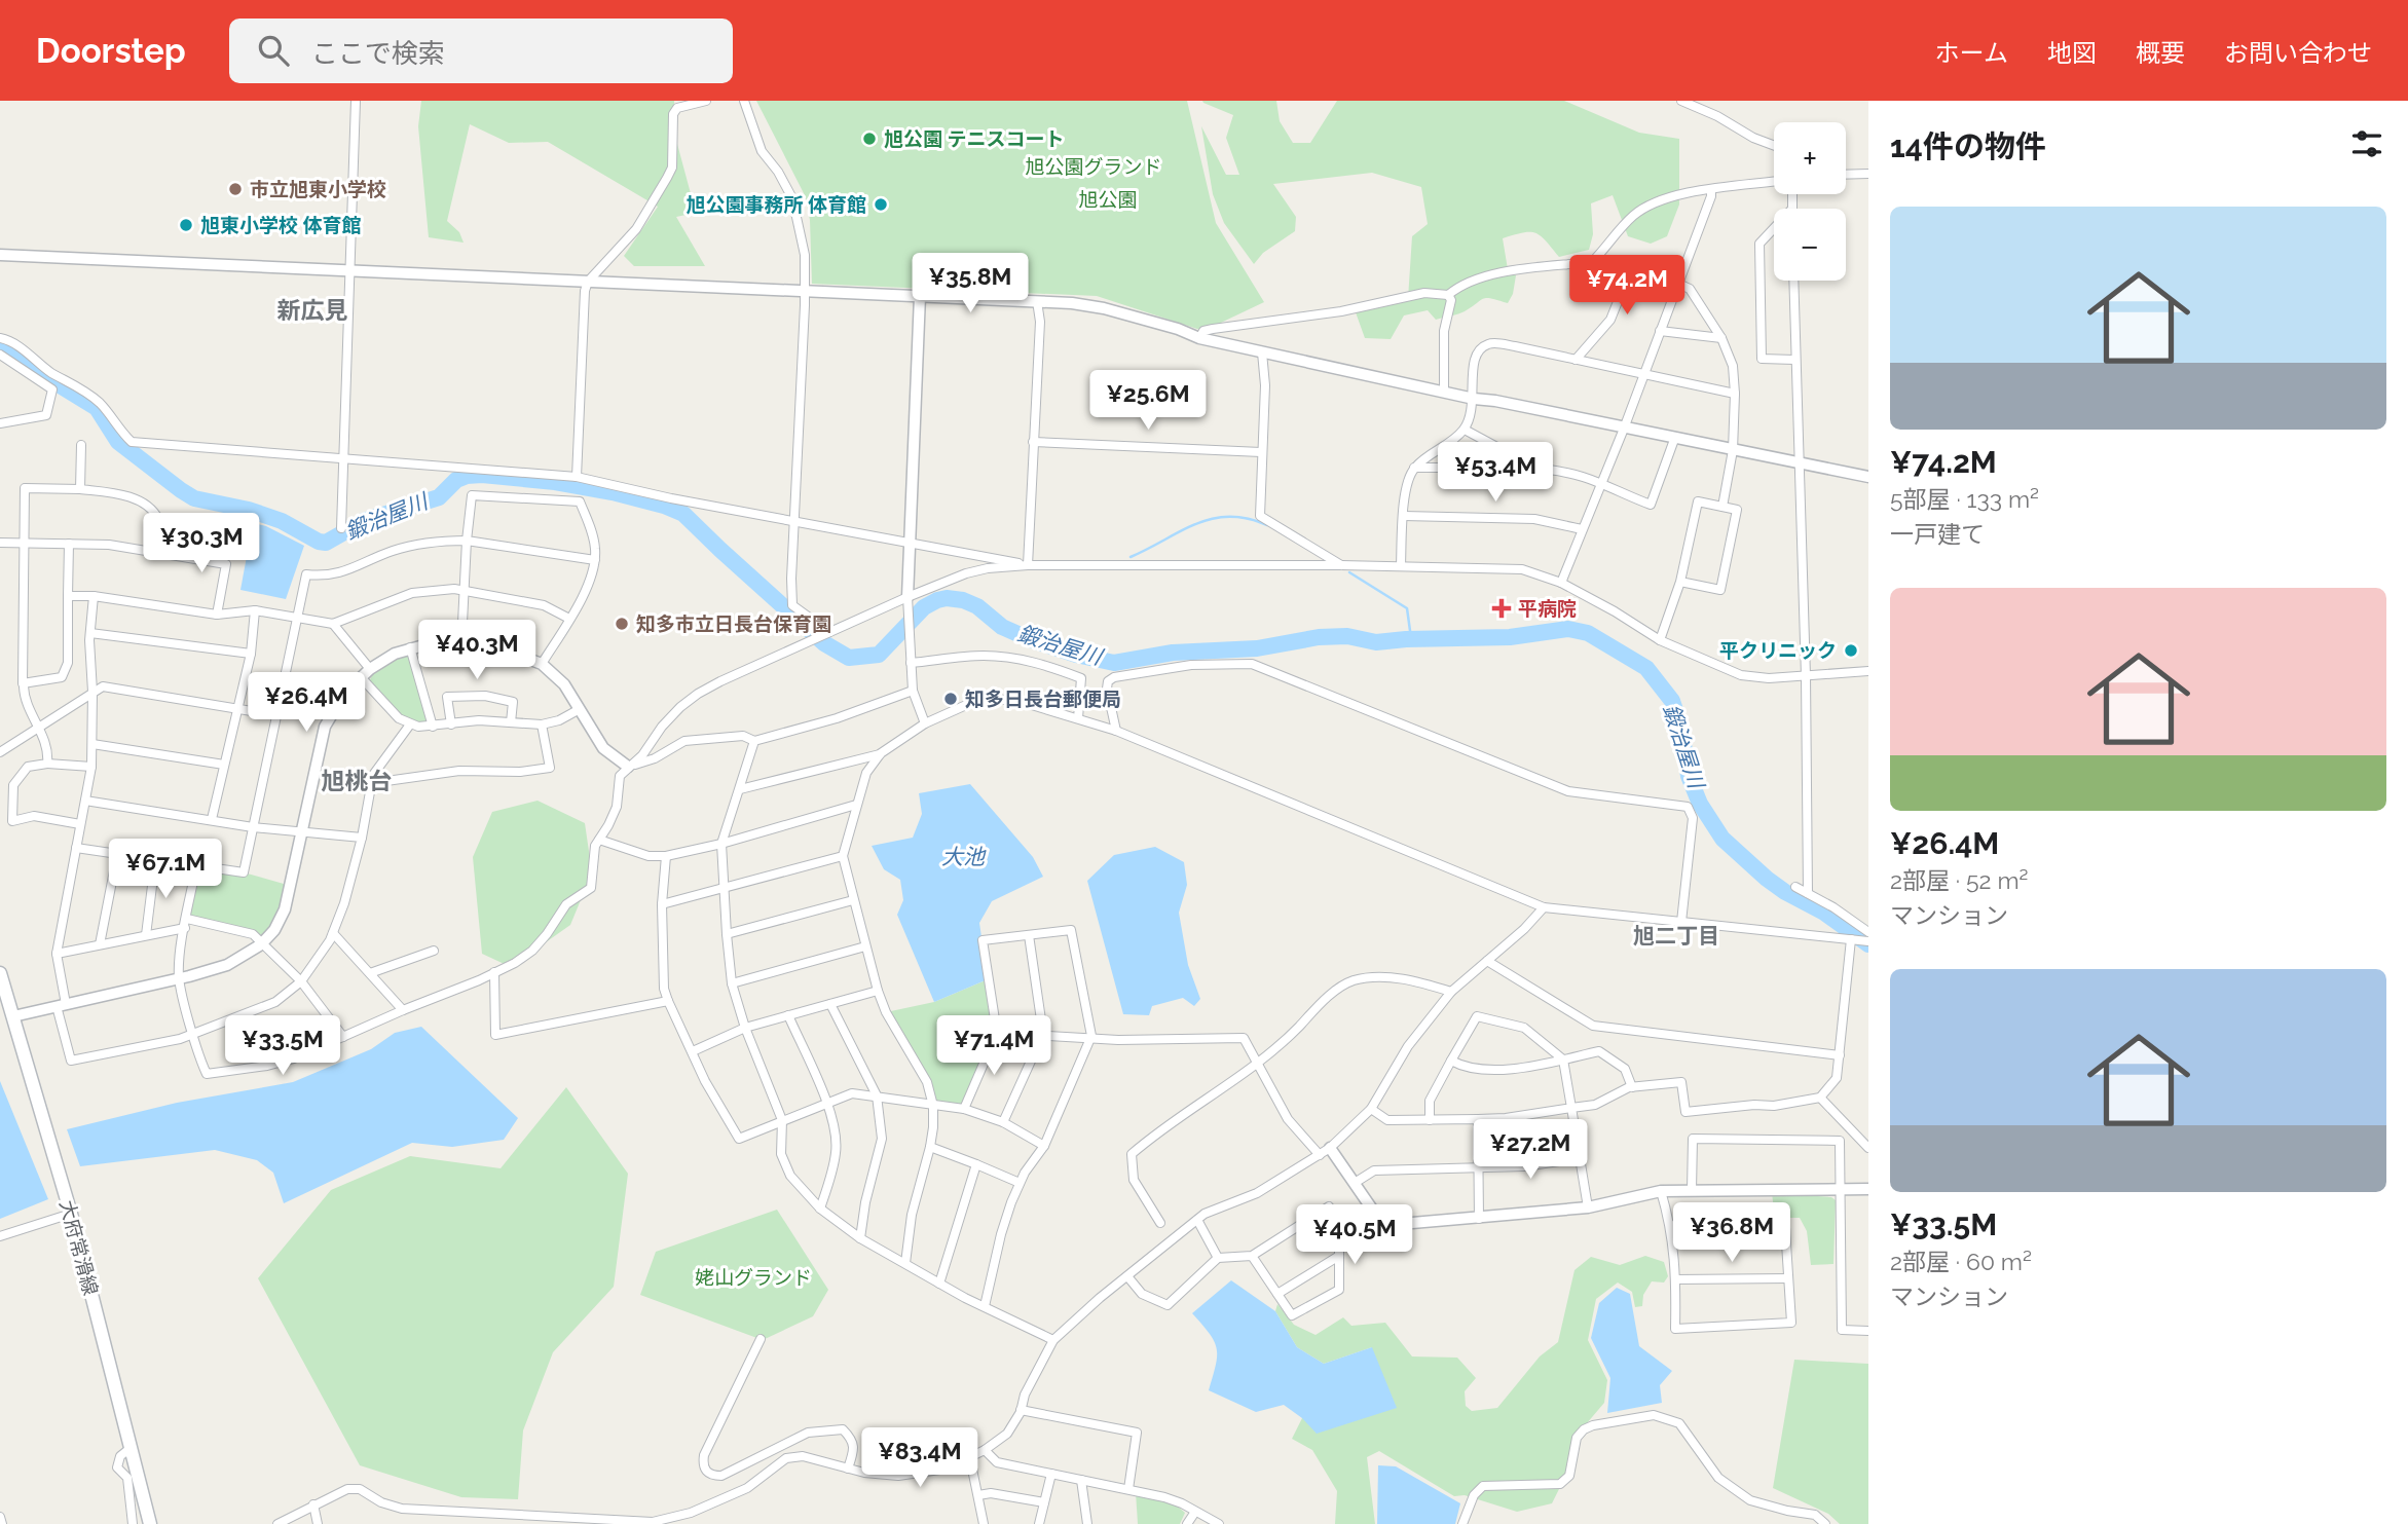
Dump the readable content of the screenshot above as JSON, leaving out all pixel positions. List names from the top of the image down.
{
  "streets": {
    "main road": ["大府常滑線"]
  },
  "districts": ["新広見", "旭桃台", "旭二丁目"],
  "water": ["鍛治屋川", "大池"],
  "parks": ["旭公園グランド", "旭公園", "姥山グランド"],
  "places": {
    "other": [
      "旭公園 テニスコート",
      "市立旭東小学校",
      "旭公園事務所 体育館",
      "旭東小学校 体育館",
      "知多市立日長台保育園",
      "平クリニック",
      "知多日長台郵便局"
    ],
    "health": ["平病院"]
  },
  "page": {
    "header": "Doorstep",
    "search": "ここで検索",
    "nav": [
      "ホーム",
      "地図",
      "概要",
      "お問い合わせ"
    ],
    "heading": "14件の物件",
    "map_buttons": ["+", "−"],
    "list": [
      {
        "name": "¥74.2M",
        "note": "5部屋 · 133 m² · 一戸建て"
      },
      {
        "name": "¥26.4M",
        "note": "2部屋 · 52 m² · マンション"
      },
      {
        "name": "¥33.5M",
        "note": "2部屋 · 60 m² · マンション"
      }
    ],
    "price": [
      "¥35.8M",
      "¥74.2M",
      "¥25.6M",
      "¥53.4M",
      "¥30.3M",
      "¥40.3M",
      "¥26.4M",
      "¥67.1M",
      "¥33.5M",
      "¥71.4M",
      "¥27.2M",
      "¥36.8M",
      "¥40.5M",
      "¥83.4M"
    ]
  }
}
